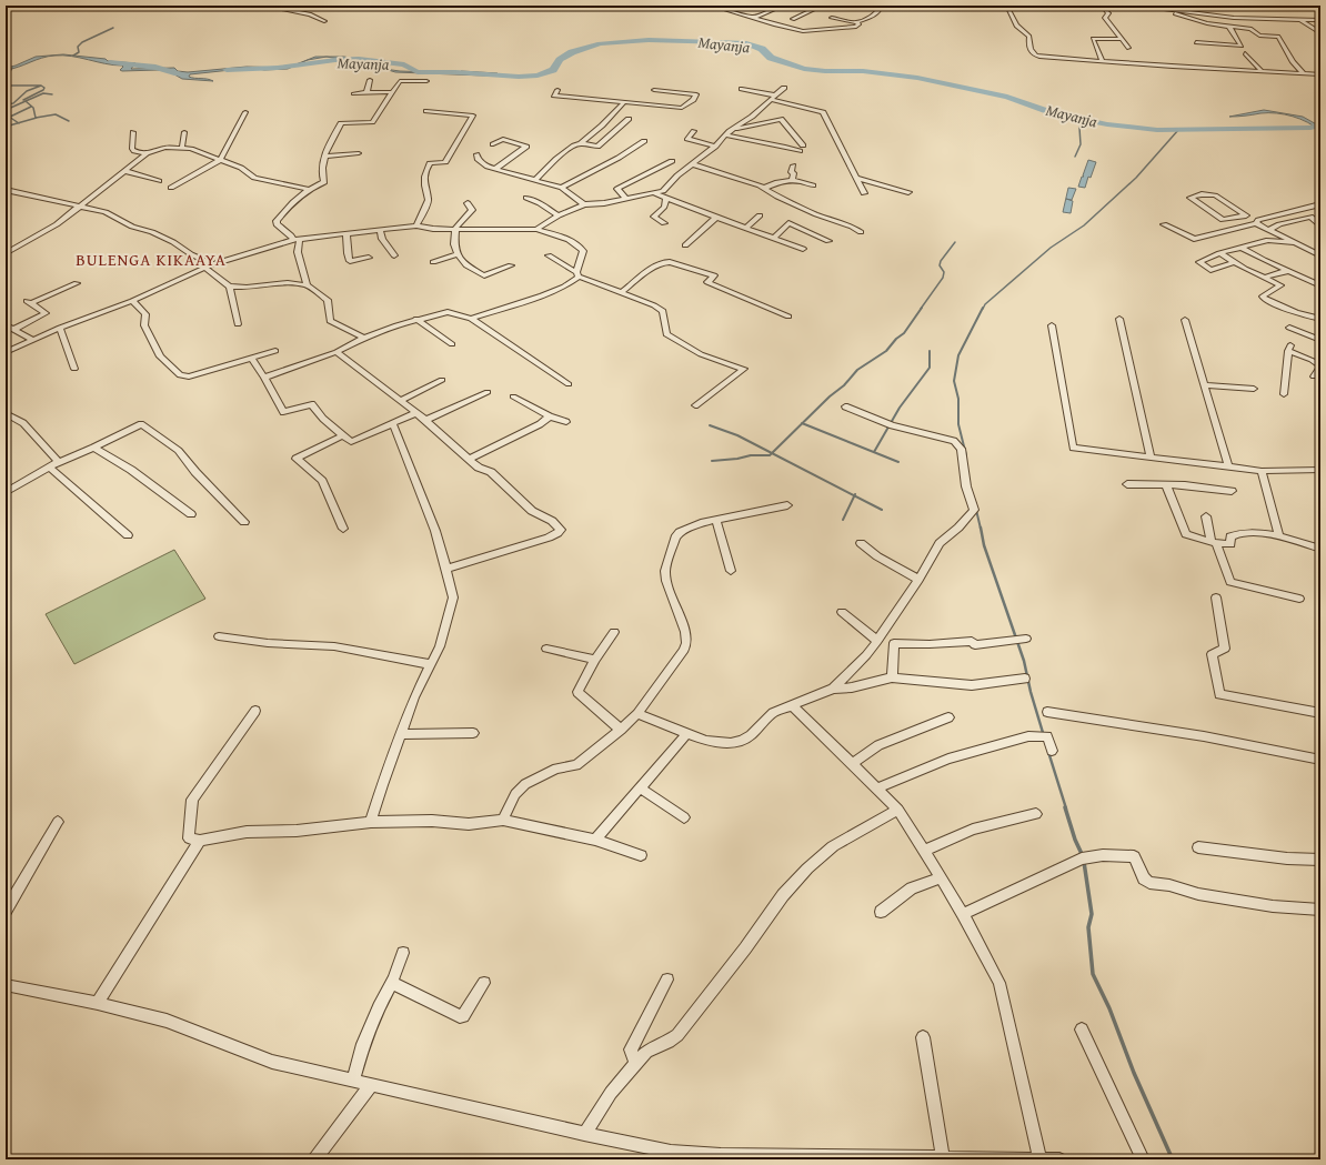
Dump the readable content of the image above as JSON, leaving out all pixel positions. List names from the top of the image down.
{
  "districts": ["BULENGA KIKAAYA"],
  "water": ["Mayanja"]
}
